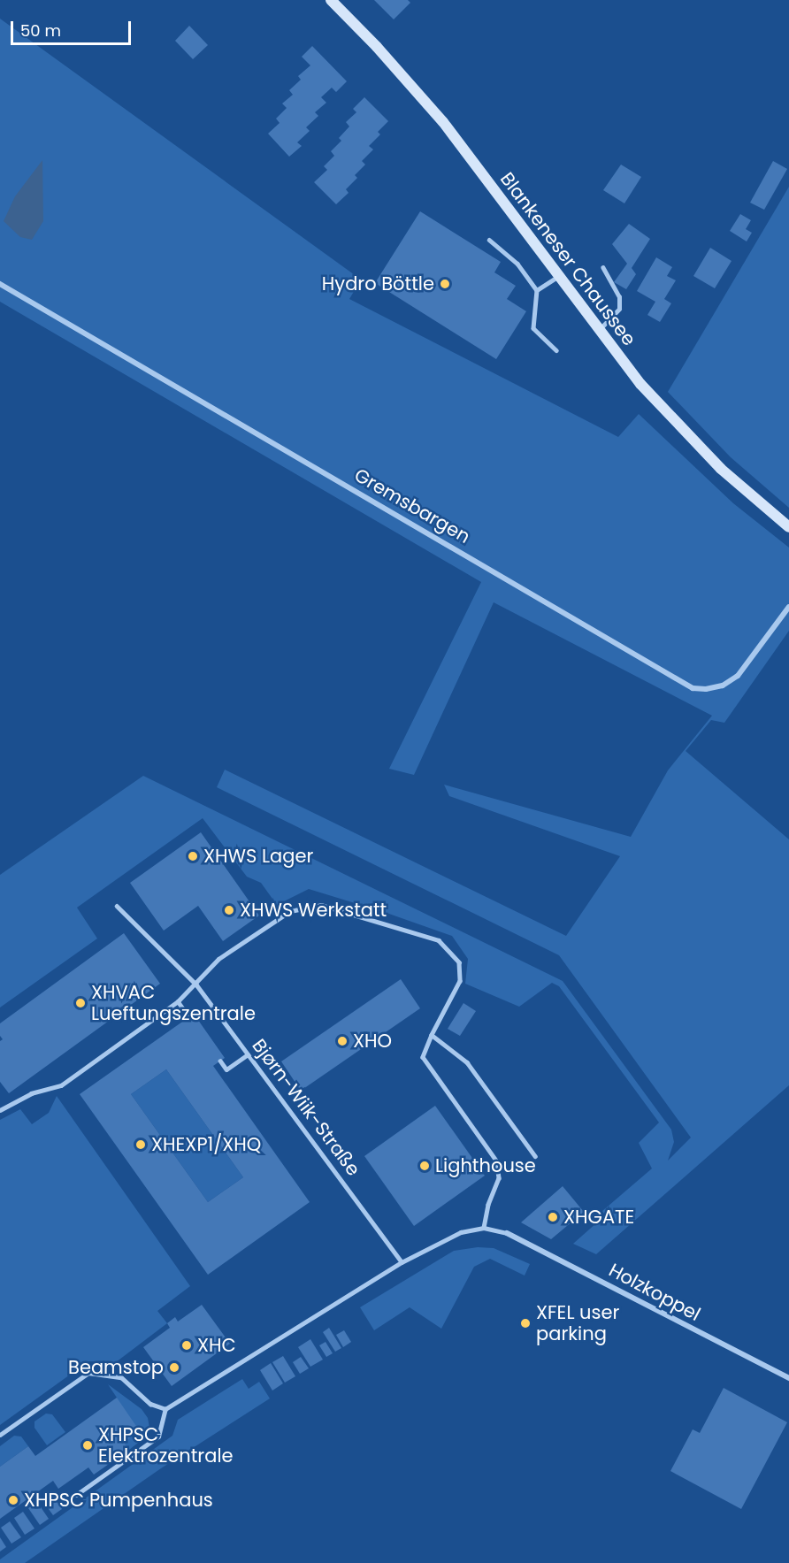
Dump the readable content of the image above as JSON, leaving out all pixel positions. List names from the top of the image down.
{
  "streets": {
    "main road": ["Blankeneser Chaussee"],
    "street": ["Gremsbargen", "Holzkoppel"],
    "lane": ["Bjørn-Wiik-Straße"]
  },
  "places": [
    "Hydro Böttle",
    "XHWS Lager",
    "XHWS Werkstatt",
    "XHVAC Lueftungszentrale",
    "XHO",
    "XHEXP1/XHQ",
    "Lighthouse",
    "XHGATE",
    "XFEL user parking",
    "XHC",
    "Beamstop",
    "XHPSC Elektrozentrale",
    "XHPSC Pumpenhaus"
  ],
  "scale_bar": "50 m"
}
